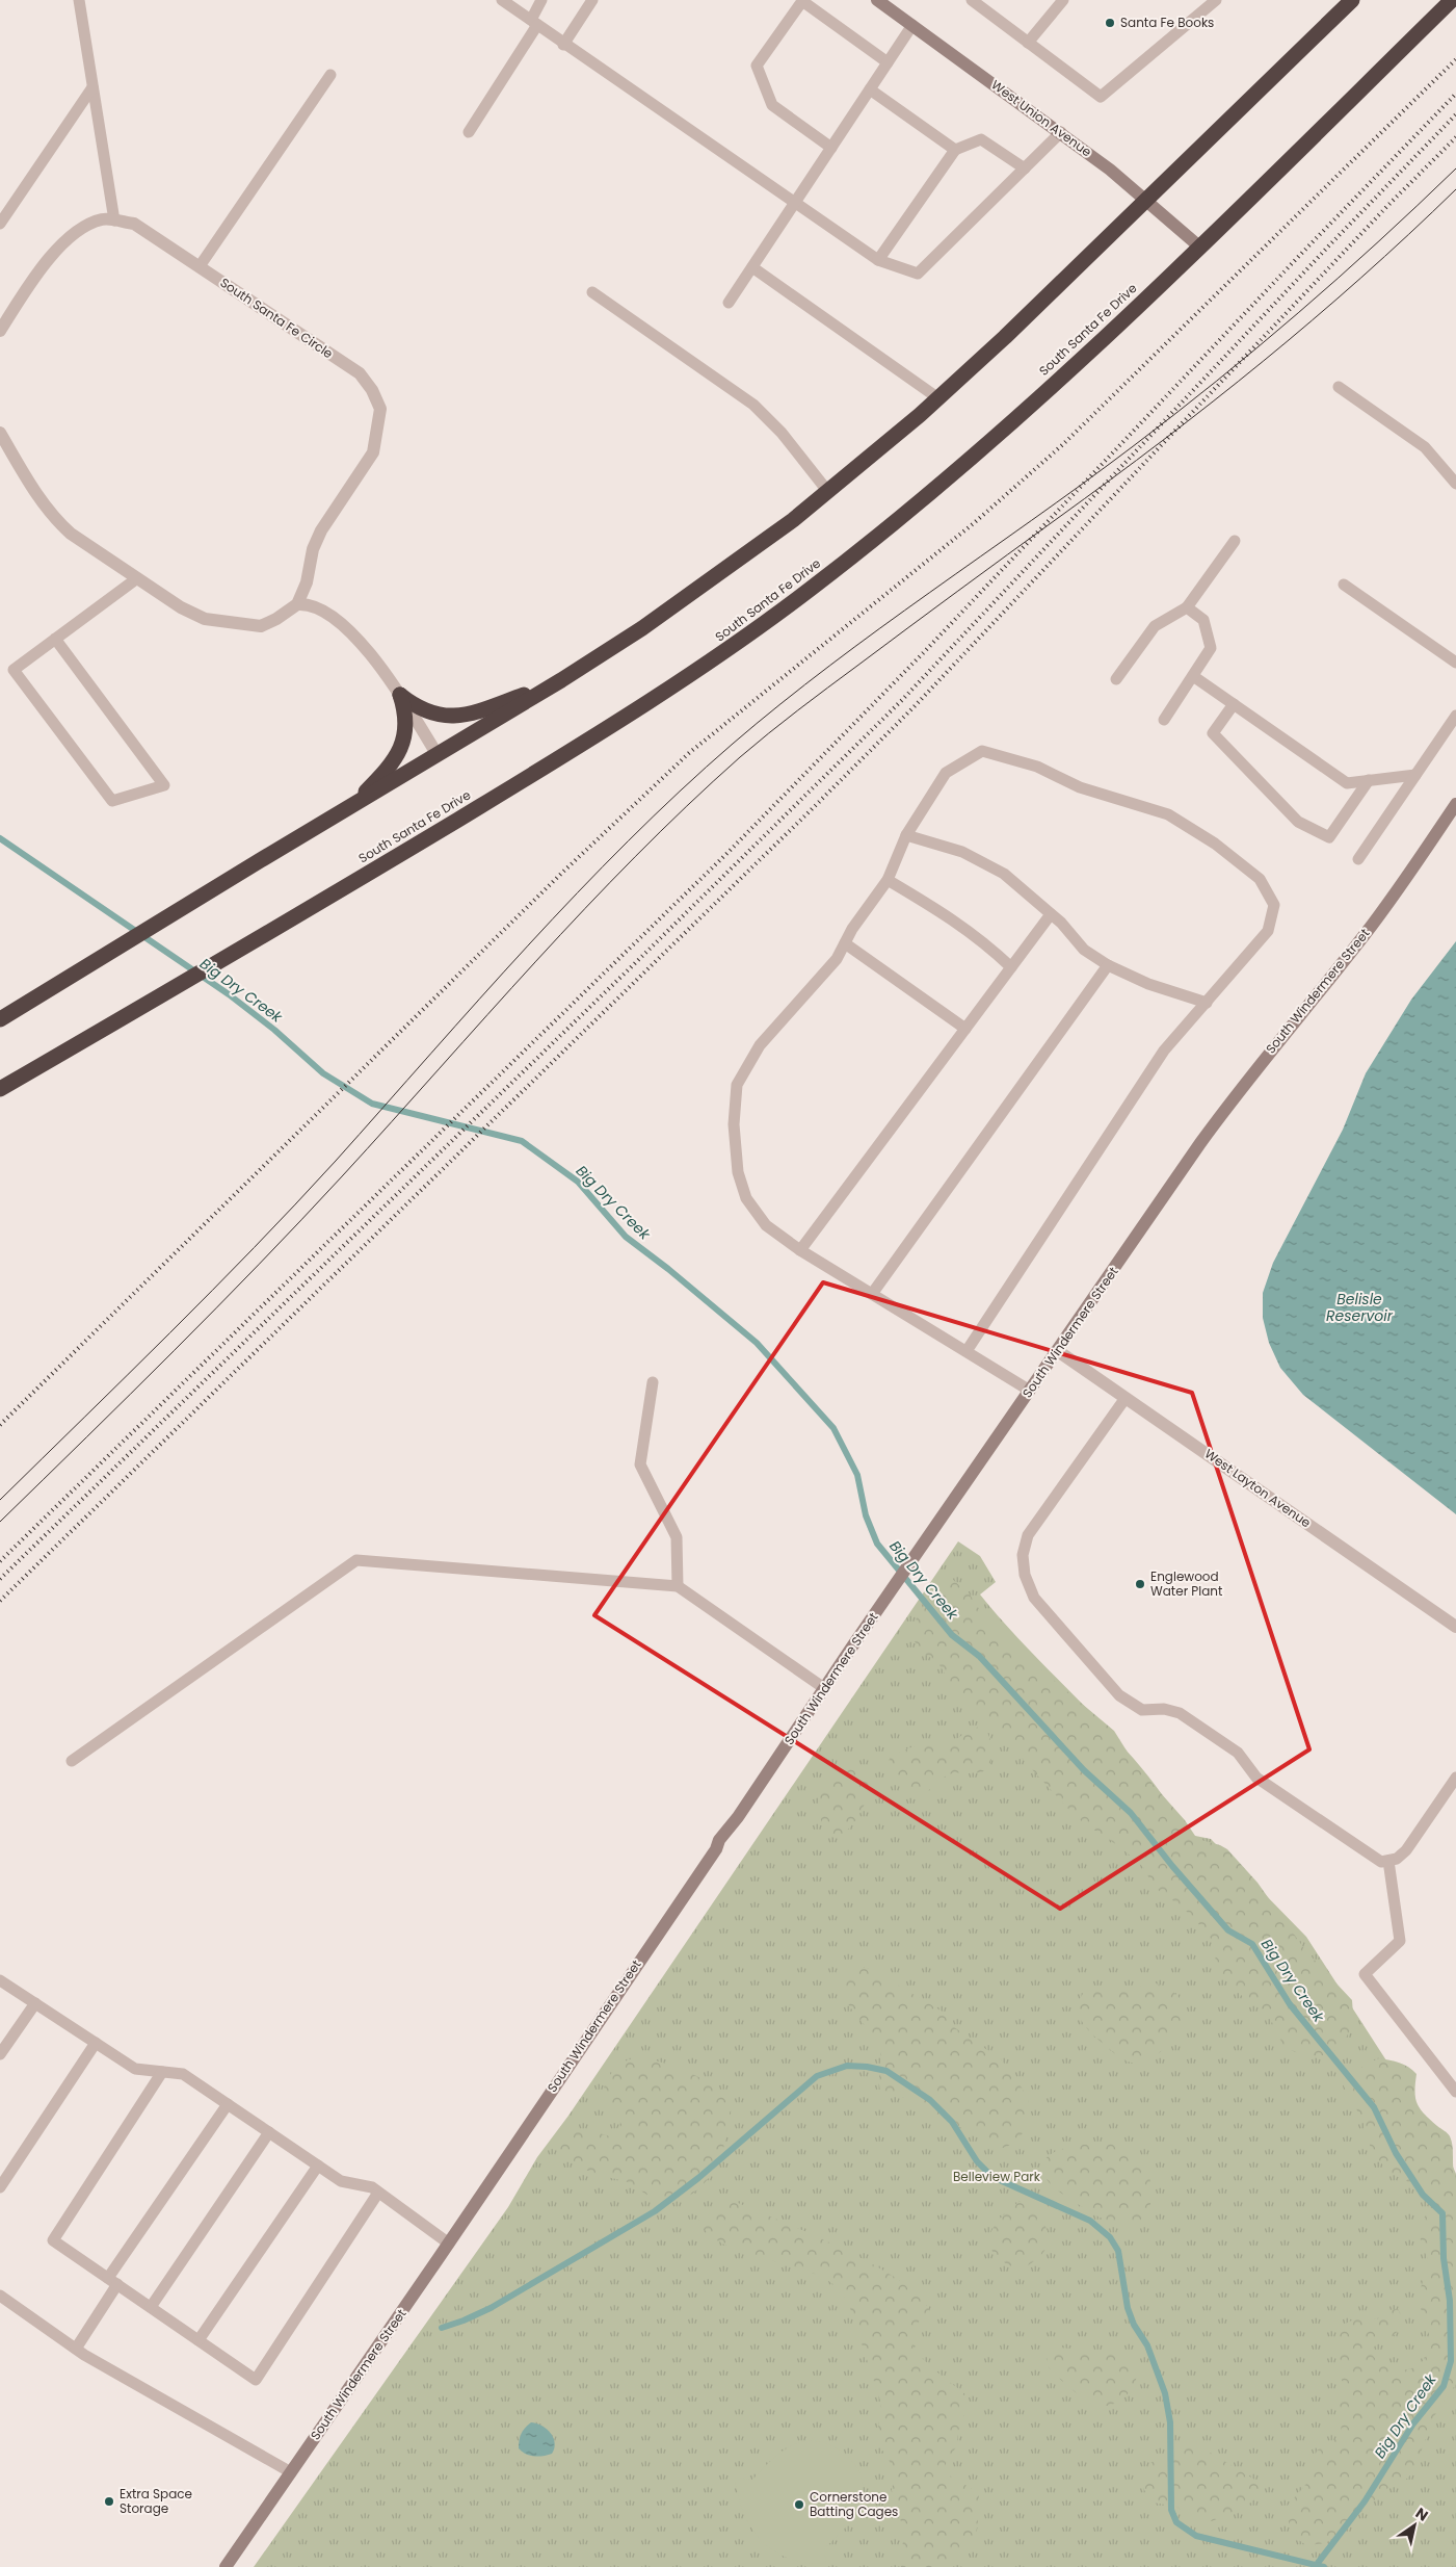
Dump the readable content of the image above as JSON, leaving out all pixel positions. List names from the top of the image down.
{
  "streets": {
    "highway": ["South Santa Fe Drive"],
    "street": [
      "West Union Avenue",
      "South Santa Fe Circle",
      "South Windermere Street",
      "West Layton Avenue"
    ]
  },
  "crossings": [
    ["West Union Avenue", "South Santa Fe Drive"],
    ["South Windermere Street", "West Layton Avenue"]
  ],
  "water": ["Big Dry Creek", "Belisle Reservoir"],
  "parks": ["Belleview Park"],
  "places": [
    "Santa Fe Books",
    "Englewood Water Plant",
    "Extra Space Storage",
    "Cornerstone Batting Cages"
  ],
  "north": "top right"
}
